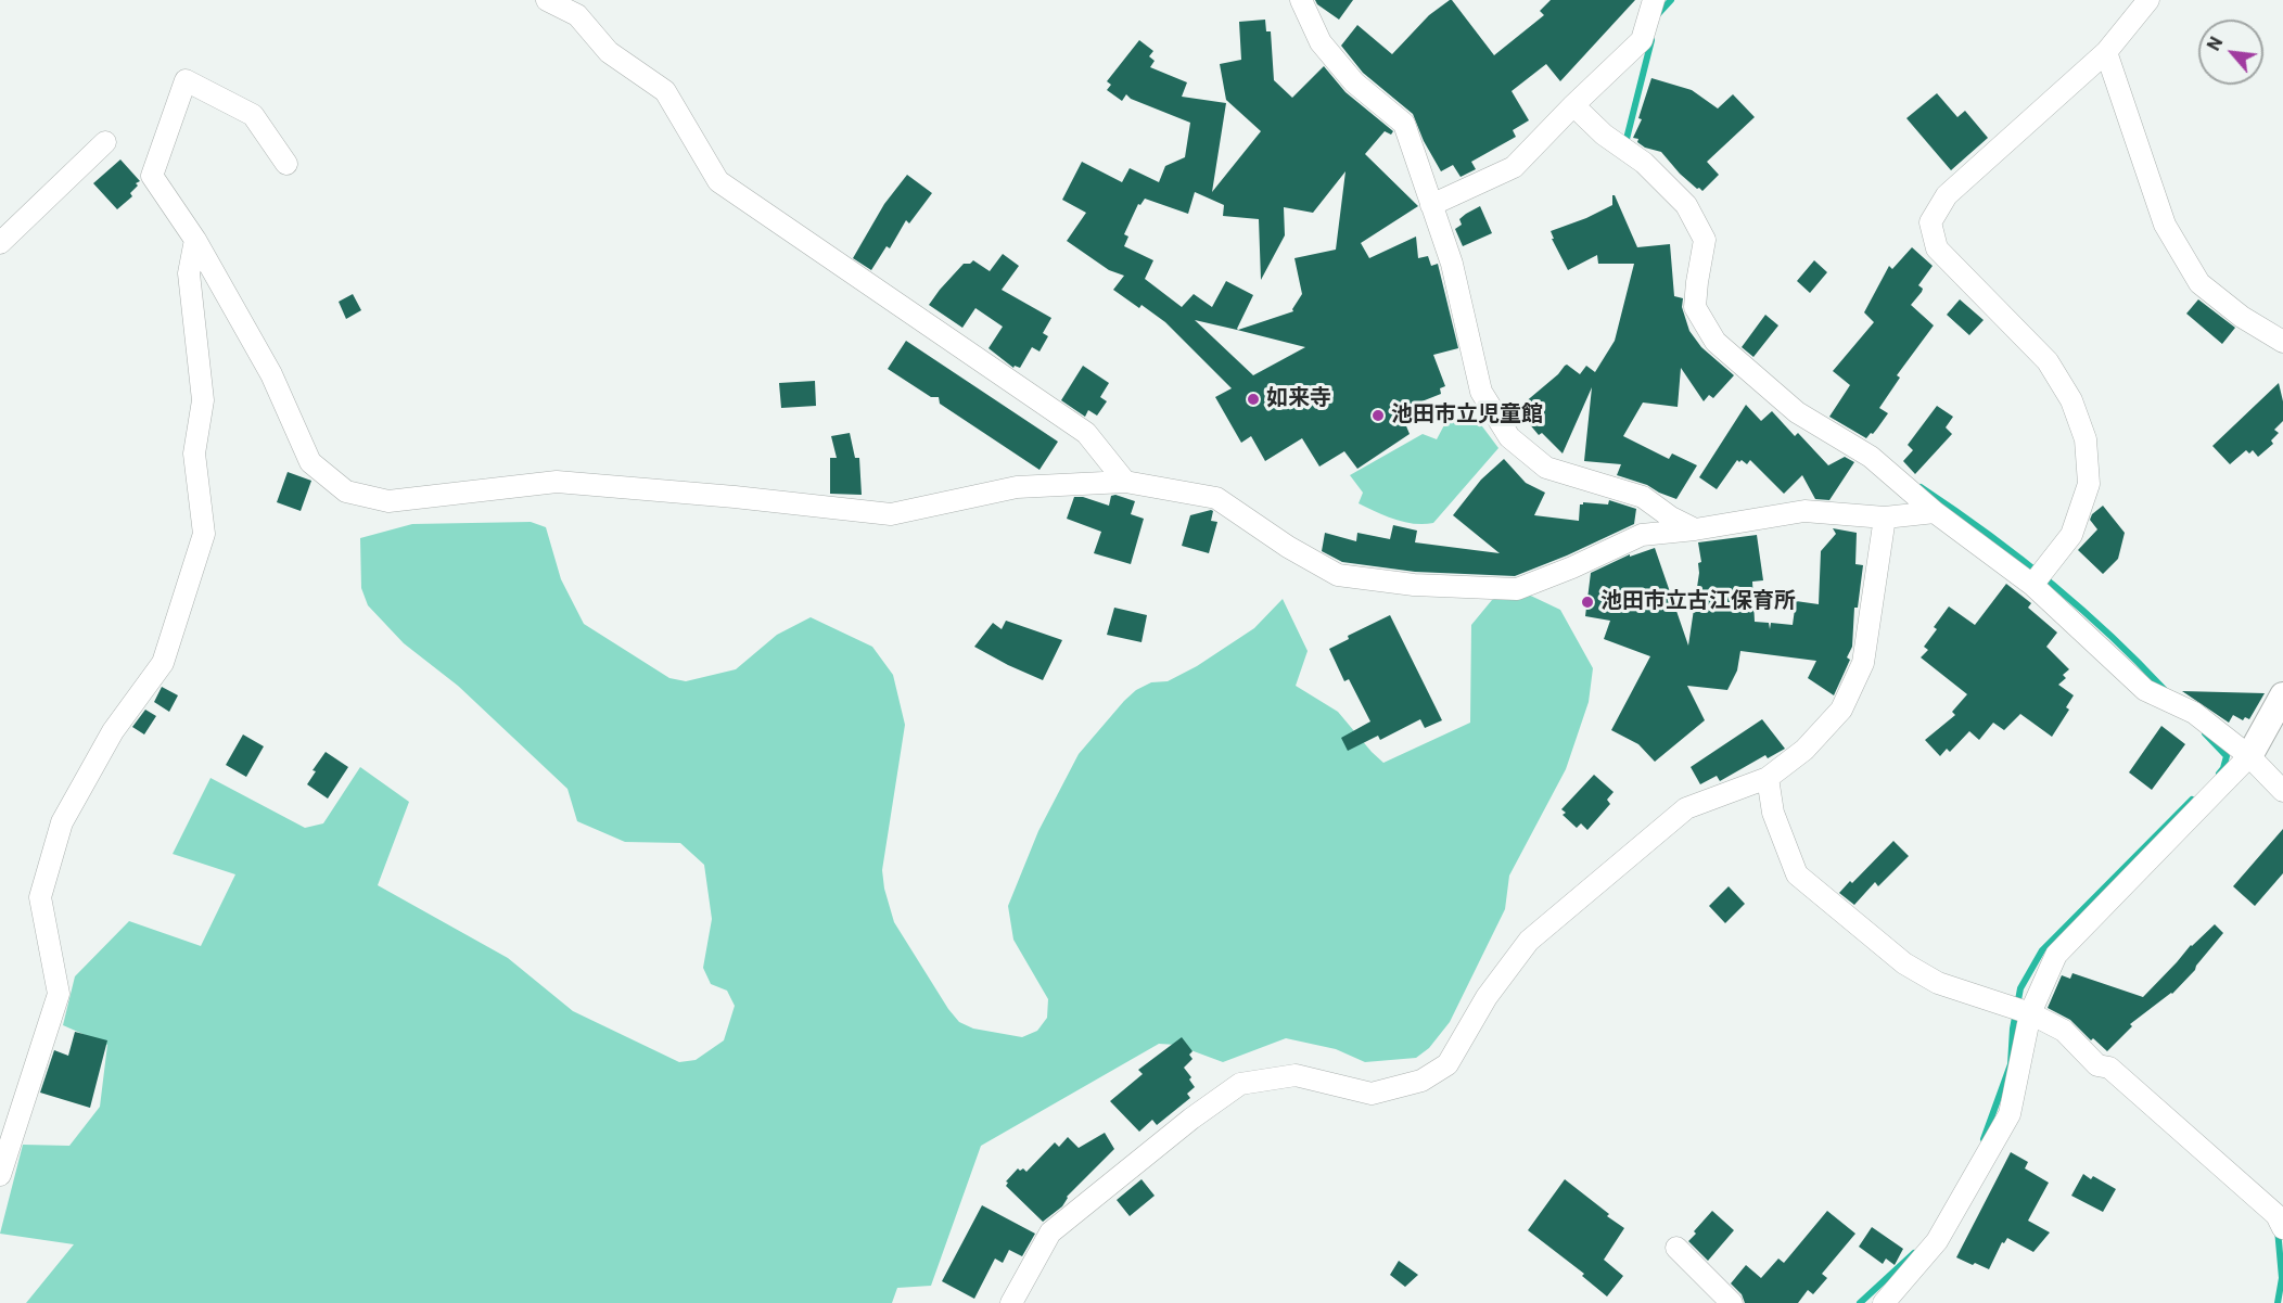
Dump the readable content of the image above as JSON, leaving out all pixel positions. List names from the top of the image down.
{
  "places": ["如来寺", "池田市立児童館", "池田市立古江保育所"],
  "north": "top left"
}
